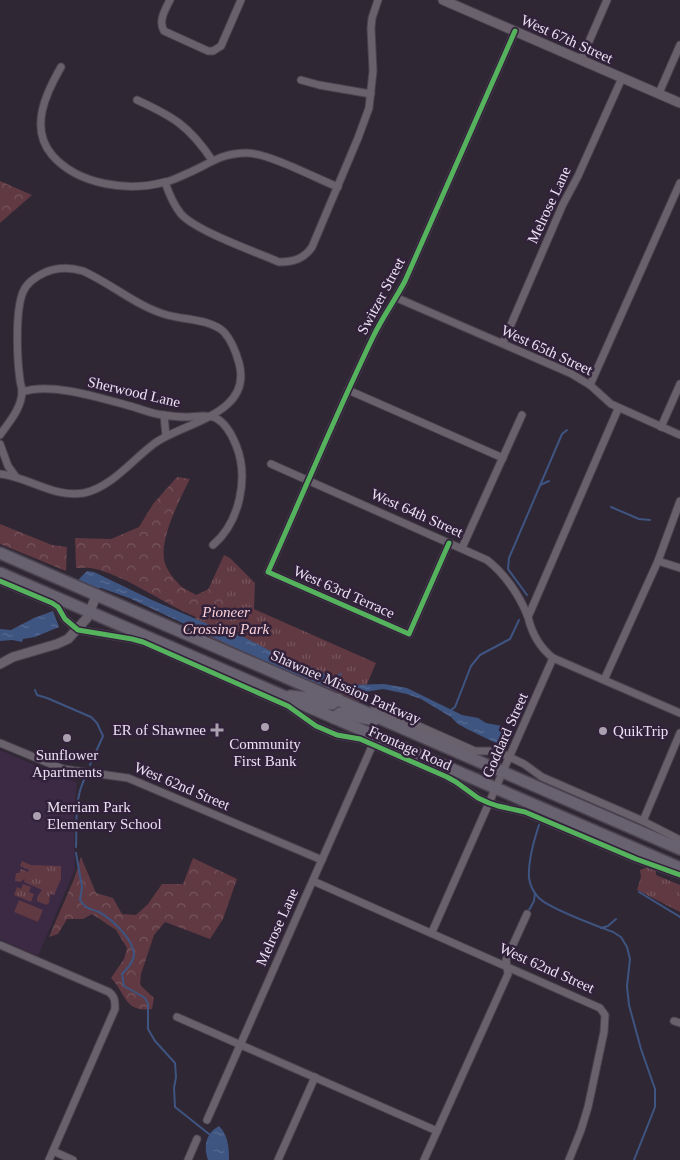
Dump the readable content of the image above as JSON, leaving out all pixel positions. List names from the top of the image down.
{
  "streets": {
    "highway": ["Shawnee Mission Parkway"],
    "street": [
      "West 67th Street",
      "Melrose Lane",
      "Switzer Street",
      "West 65th Street",
      "Sherwood Lane",
      "West 64th Street",
      "West 63rd Terrace",
      "Goddard Street",
      "Frontage Road",
      "West 62nd Street"
    ]
  },
  "crossings": [
    ["West 67th Street", "Melrose Lane"],
    ["West 67th Street", "Switzer Street"],
    ["Melrose Lane", "West 65th Street"],
    ["Melrose Lane", "Frontage Road"],
    ["Melrose Lane", "West 62nd Street"],
    ["Switzer Street", "West 65th Street"],
    ["Switzer Street", "West 64th Street"],
    ["Switzer Street", "West 63rd Terrace"],
    ["West 64th Street", "West 63rd Terrace"],
    ["West 64th Street", "Goddard Street"],
    ["Shawnee Mission Parkway", "Goddard Street"],
    ["Goddard Street", "Frontage Road"],
    ["Goddard Street", "West 62nd Street"]
  ],
  "parks": ["Pioneer Crossing Park"],
  "places": {
    "other": [
      "Community First Bank",
      "QuikTrip",
      "Sunflower Apartments",
      "Merriam Park Elementary School"
    ],
    "health": ["ER of Shawnee"]
  }
}
